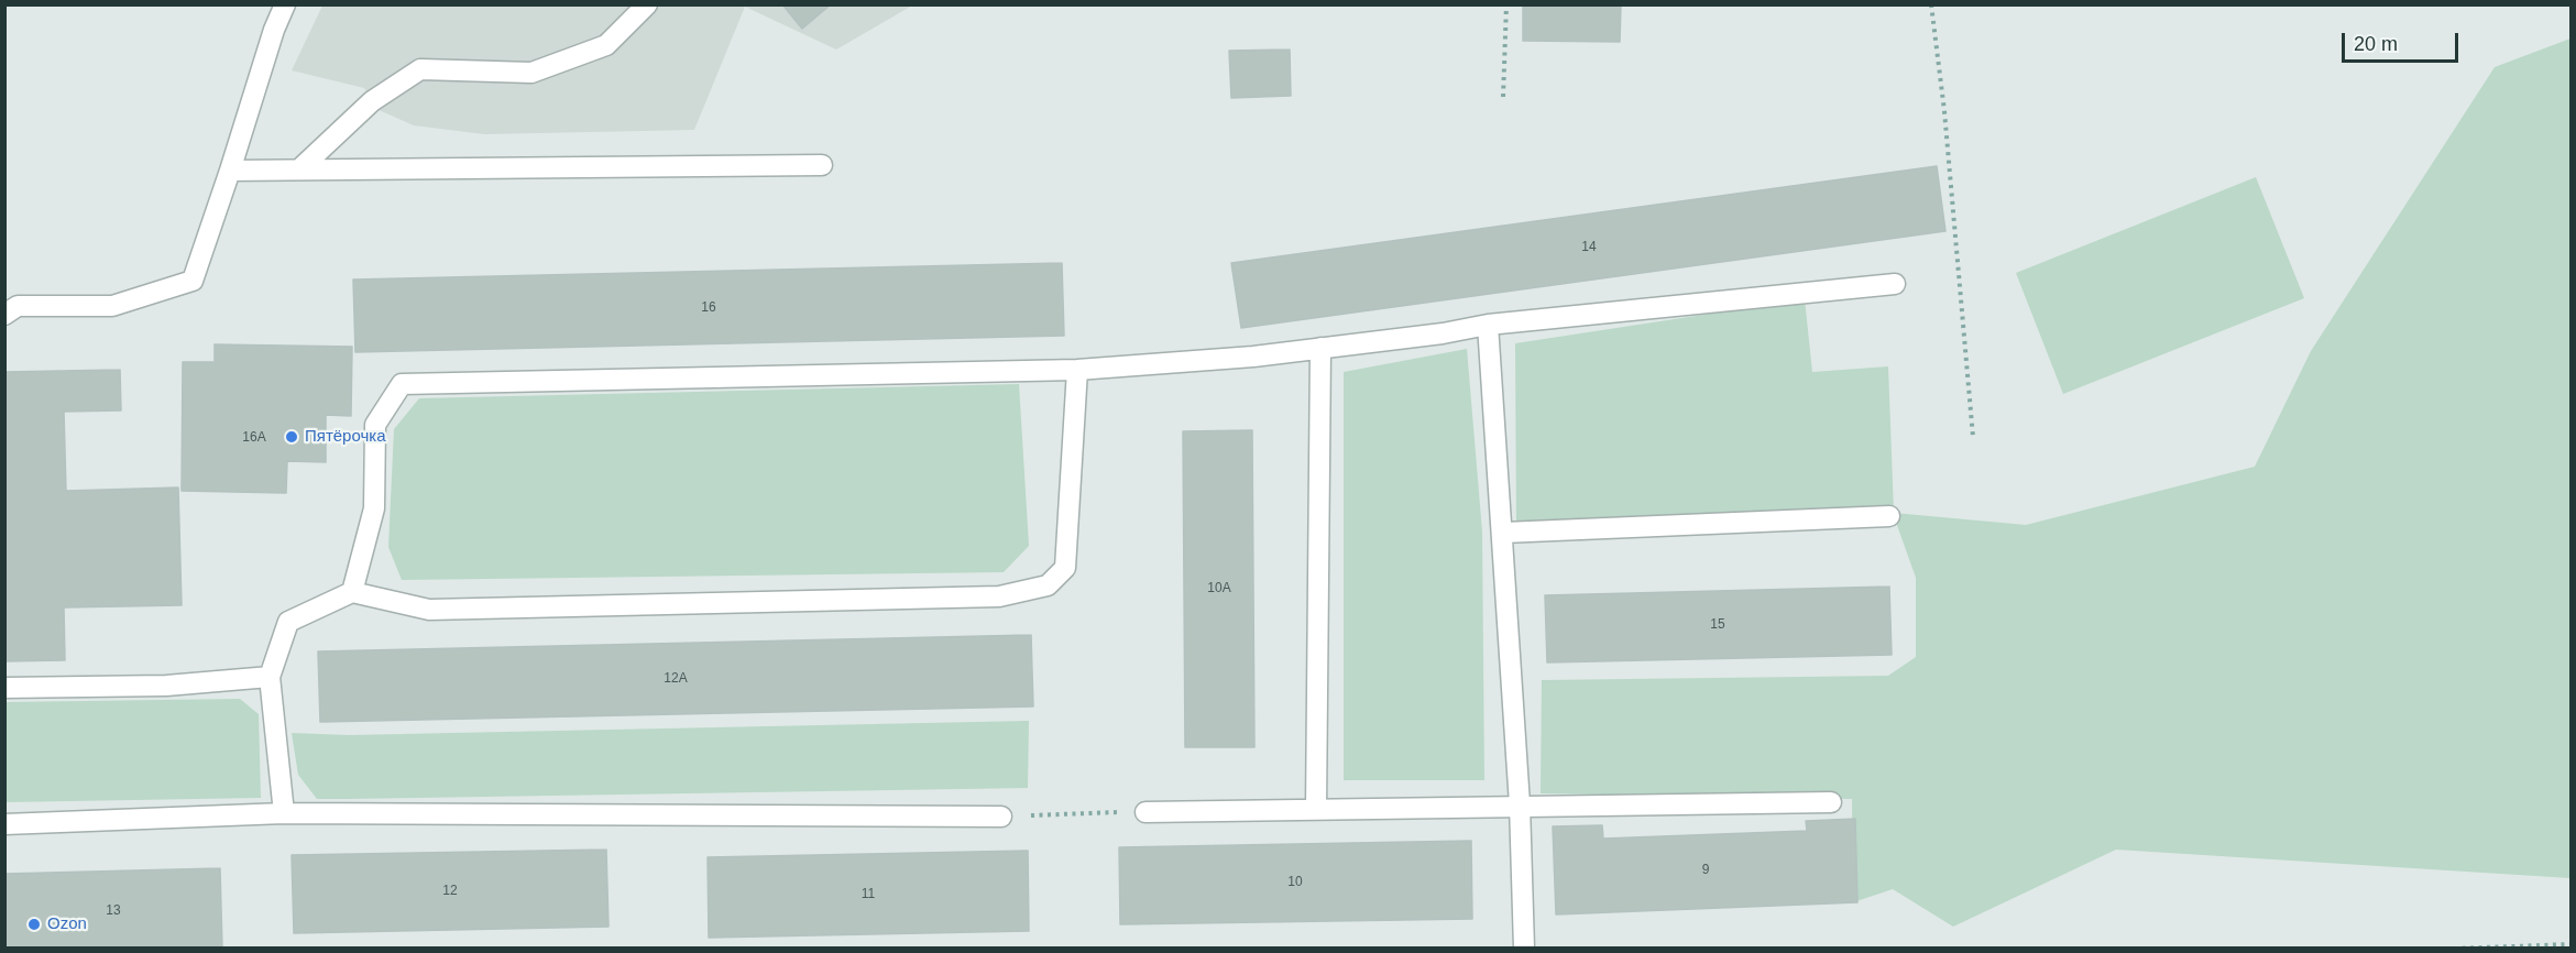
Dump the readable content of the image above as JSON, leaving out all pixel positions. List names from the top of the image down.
{
  "places": ["Пятёрочка", "Ozon"],
  "house_numbers": [
    "14",
    "16",
    "16А",
    "10А",
    "15",
    "12А",
    "9",
    "10",
    "12",
    "11",
    "13"
  ],
  "scale_bar": "20 m"
}
